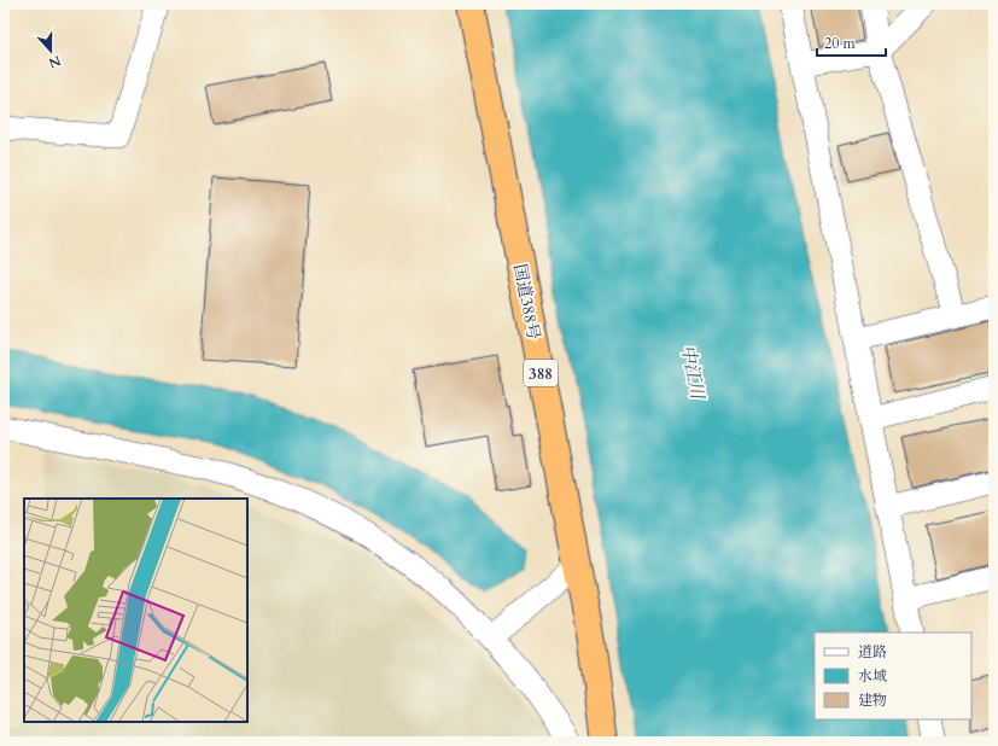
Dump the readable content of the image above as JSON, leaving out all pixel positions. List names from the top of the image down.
{
  "streets": {
    "highway": ["国道388号", "388"]
  },
  "water": ["中江川"],
  "legend": ["道路", "水域", "建物"],
  "scale_bar": "20 m",
  "north": "bottom"
}
